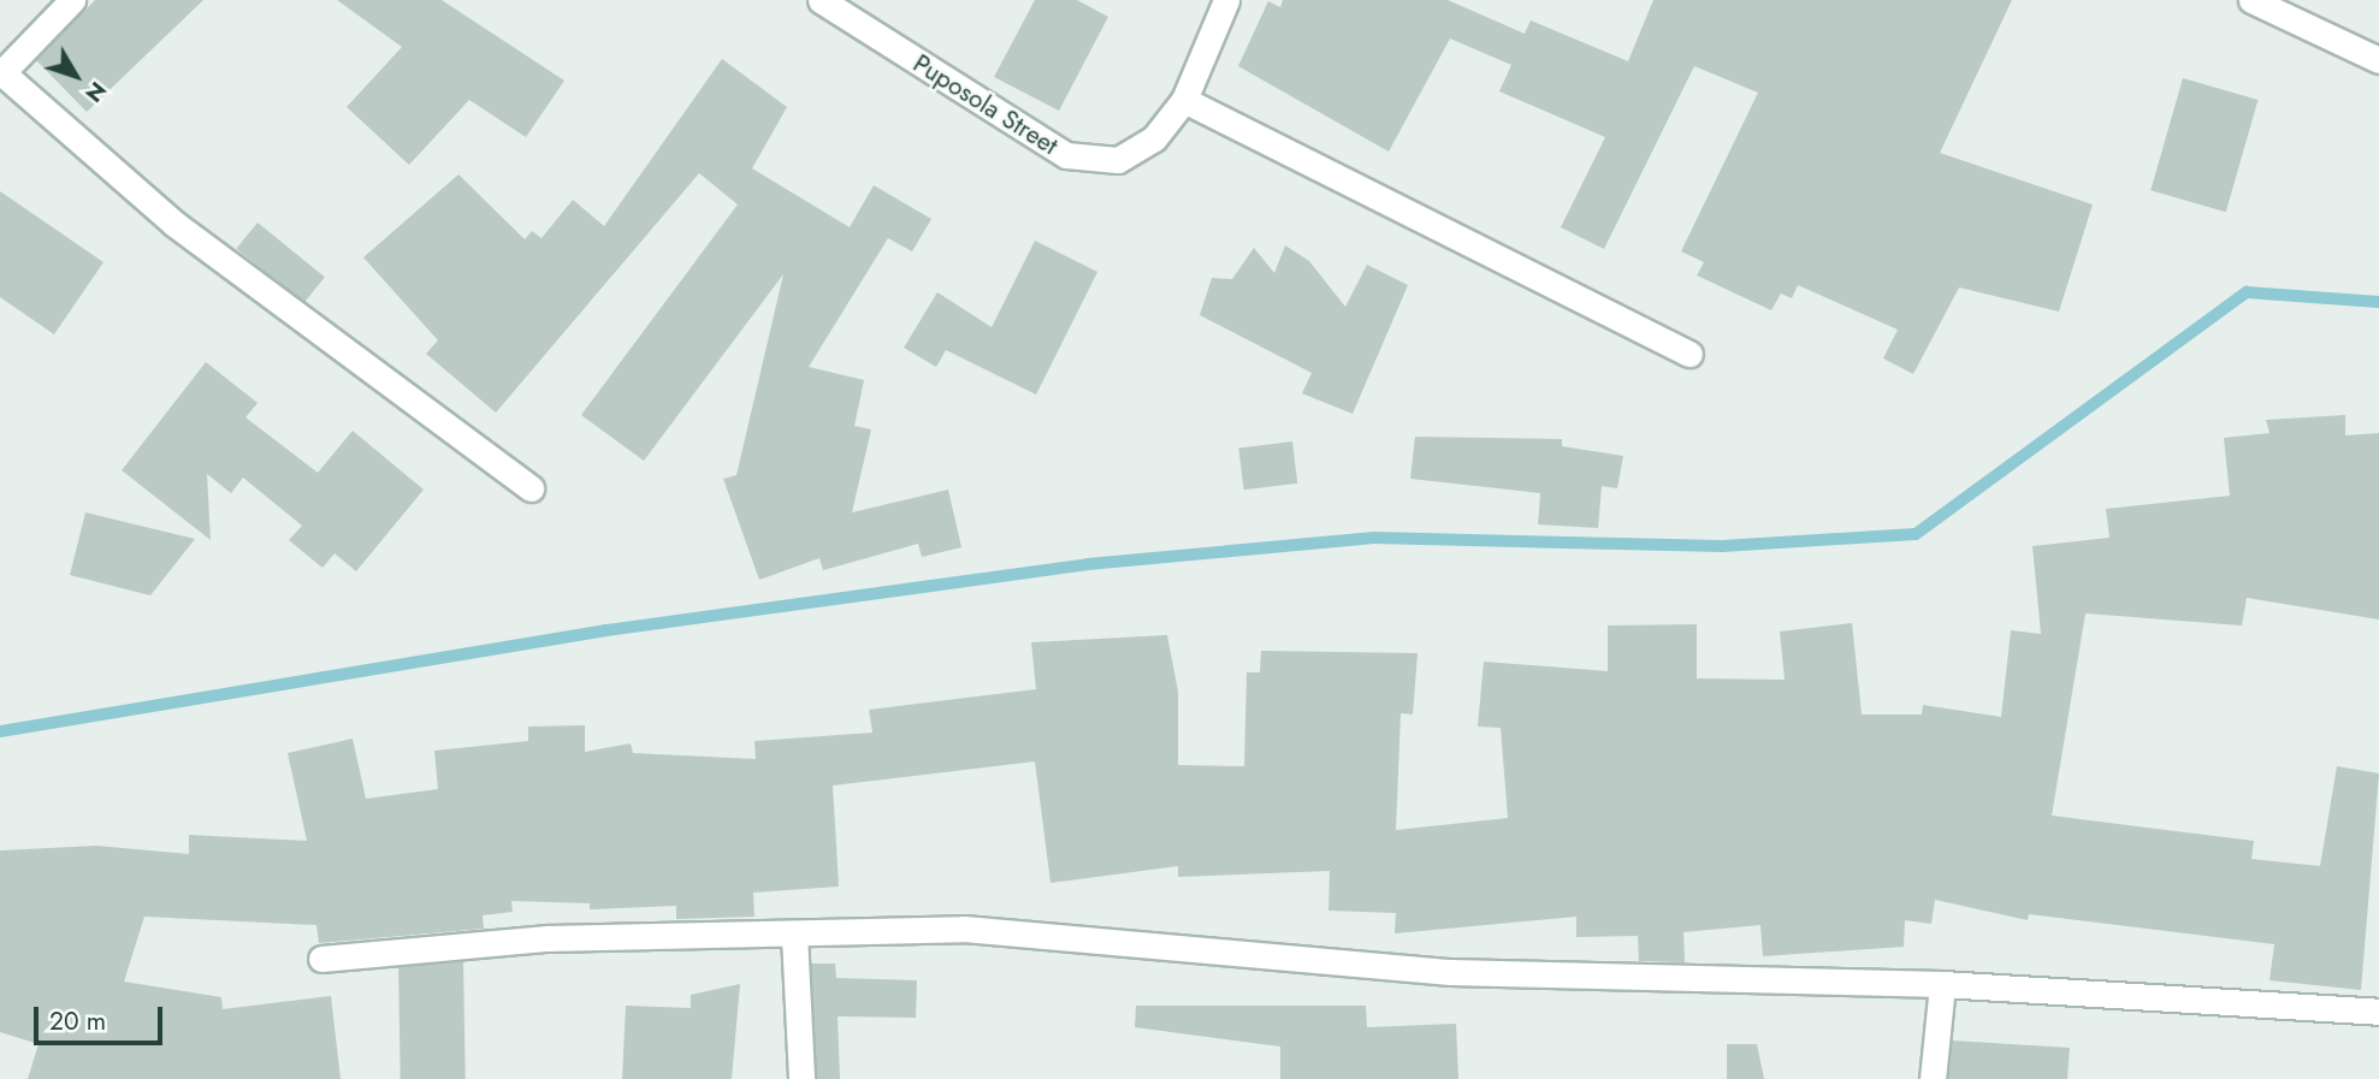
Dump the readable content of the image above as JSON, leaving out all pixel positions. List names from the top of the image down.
{
  "streets": {
    "street": ["Puposola Street"]
  },
  "scale_bar": "20 m",
  "north": "bottom right"
}
